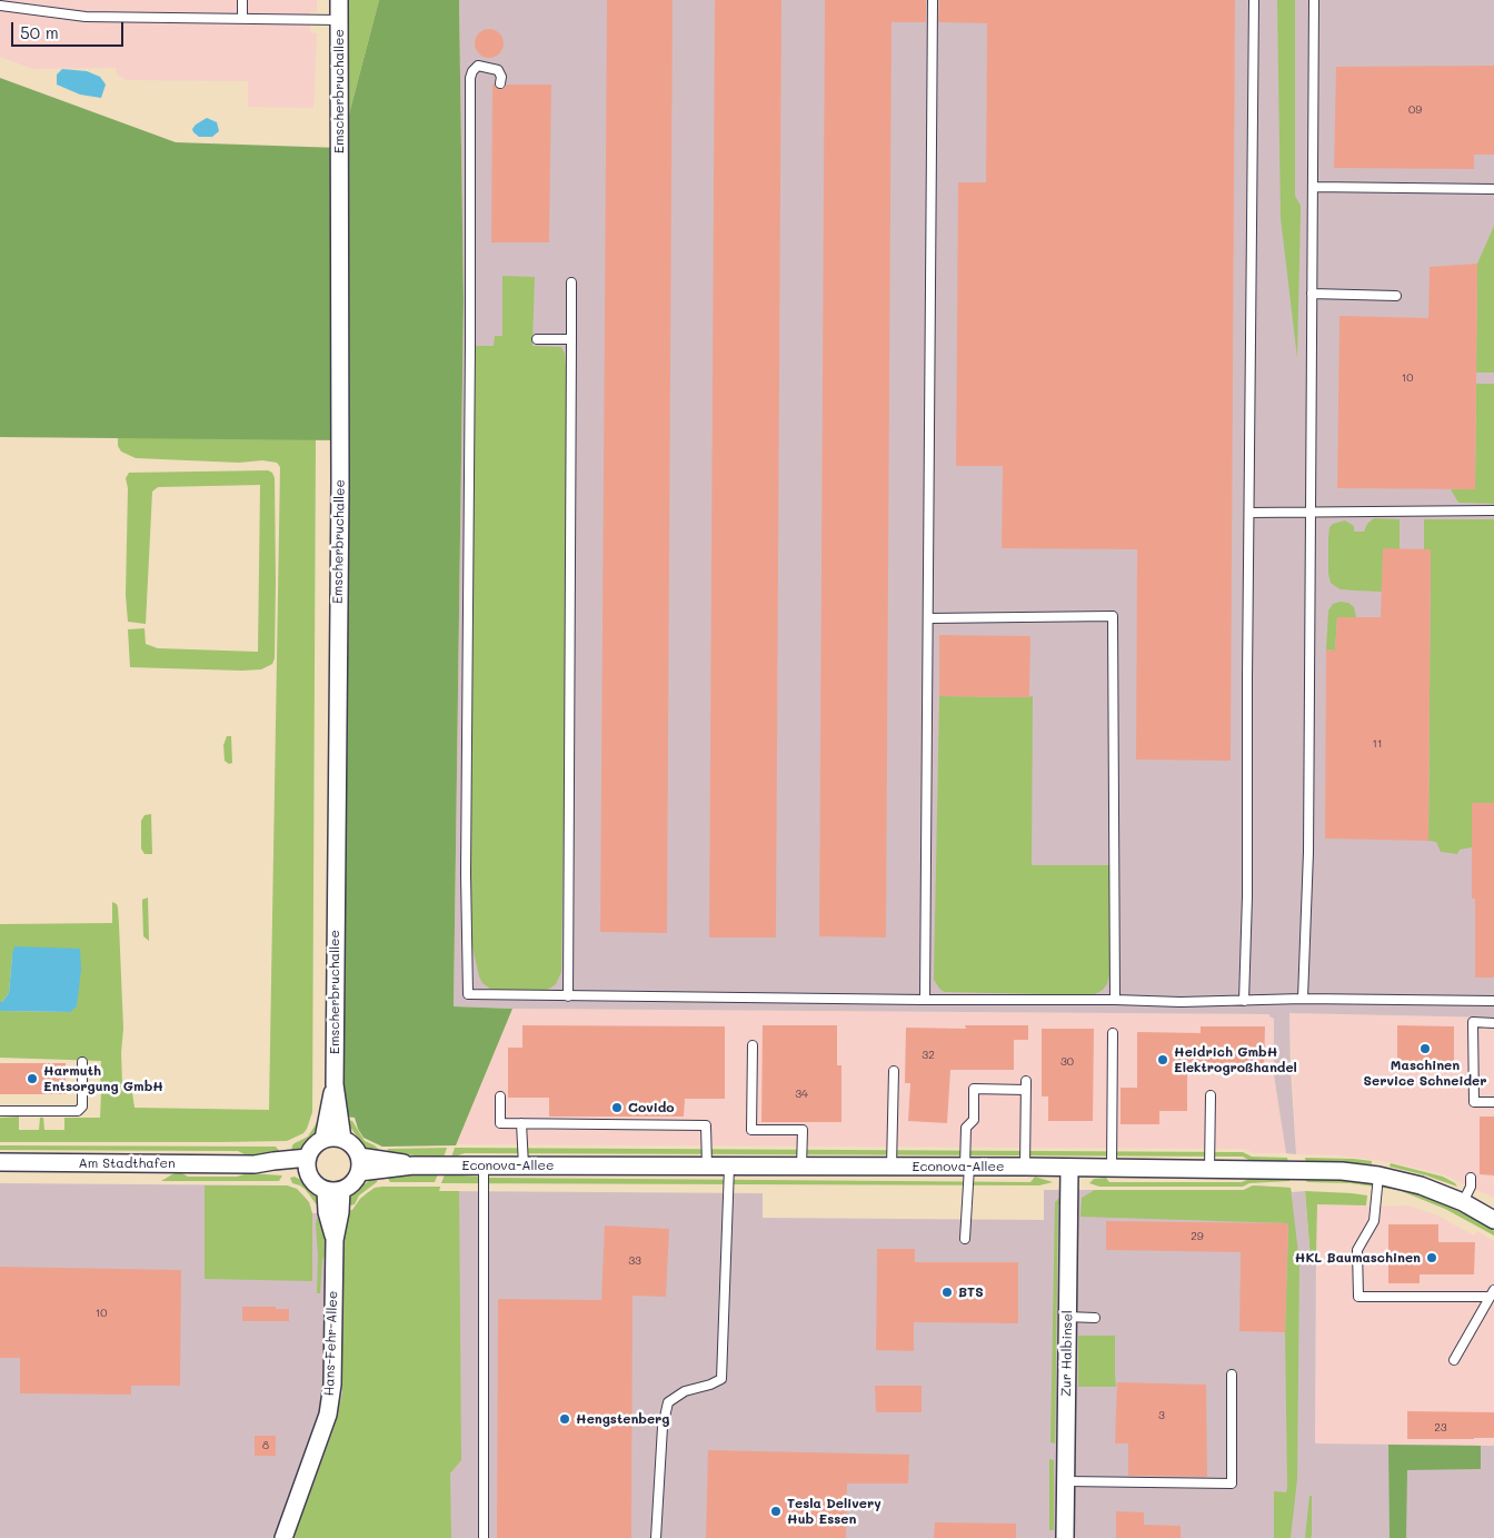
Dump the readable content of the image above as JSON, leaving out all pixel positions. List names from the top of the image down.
{
  "streets": {
    "street": [
      "Emscherbruchallee",
      "Am Stadthafen",
      "Econova-Allee",
      "Hans-Fehr-Allee",
      "Zur Halbinsel"
    ]
  },
  "crossings": [
    ["Emscherbruchallee", "Am Stadthafen"],
    ["Emscherbruchallee", "Econova-Allee"],
    ["Emscherbruchallee", "Hans-Fehr-Allee"],
    ["Am Stadthafen", "Econova-Allee"],
    ["Am Stadthafen", "Hans-Fehr-Allee"],
    ["Econova-Allee", "Hans-Fehr-Allee"],
    ["Econova-Allee", "Zur Halbinsel"]
  ],
  "places": [
    "Maschinen Service Schneider",
    "Heidrich GmbH Elektrogroßhandel",
    "Harmuth Entsorgung GmbH",
    "Covido",
    "HKL Baumaschinen",
    "BTS",
    "Hengstenberg",
    "Tesla Delivery Hub Essen"
  ],
  "house_numbers": [
    "09",
    "10",
    "11",
    "32",
    "30",
    "34",
    "29",
    "33",
    "10",
    "3",
    "23",
    "8"
  ],
  "scale_bar": "50 m"
}
